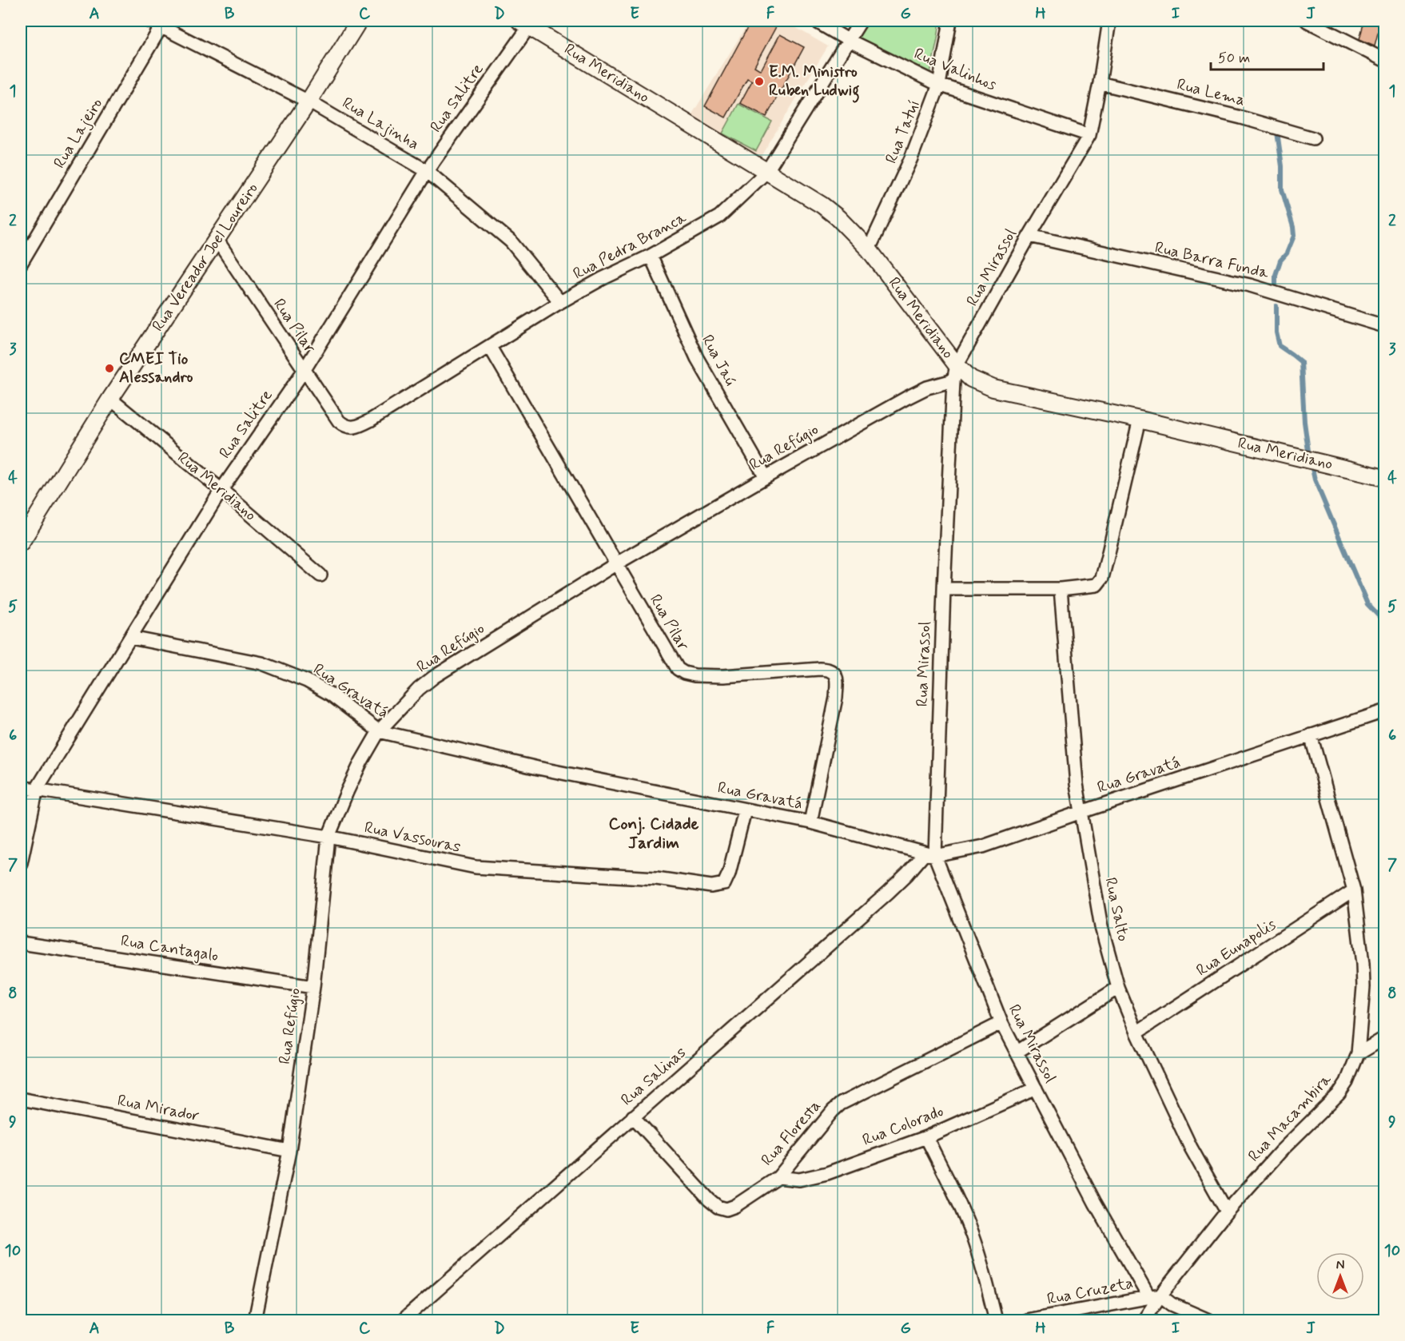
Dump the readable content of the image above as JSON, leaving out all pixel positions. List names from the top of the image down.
{
  "streets": {
    "street": [
      "Rua Valinhos",
      "Rua Meridiano",
      "Rua Lema",
      "Rua Salitre",
      "Rua Lajinha",
      "Rua Tatuí",
      "Rua Lajeiro",
      "Rua Pedra Branca",
      "Rua Vereador Joel Loureiro",
      "Rua Barra Funda",
      "Rua Mirassol",
      "Rua Pilar",
      "Rua Jaú",
      "Rua Refúgio",
      "Rua Gravatá",
      "Rua Vassouras",
      "Rua Salto",
      "Rua Eunapolis",
      "Rua Cantagalo",
      "Rua Salinas",
      "Rua Mirador",
      "Rua Macambira",
      "Rua Colorado",
      "Rua Floresta",
      "Rua Cruzeta"
    ]
  },
  "crossings": [
    ["Rua Valinhos", "Rua Tatuí"],
    ["Rua Valinhos", "Rua Pedra Branca"],
    ["Rua Valinhos", "Rua Mirassol"],
    ["Rua Meridiano", "Rua Salitre"],
    ["Rua Meridiano", "Rua Tatuí"],
    ["Rua Meridiano", "Rua Pedra Branca"],
    ["Rua Meridiano", "Rua Vereador Joel Loureiro"],
    ["Rua Meridiano", "Rua Mirassol"],
    ["Rua Meridiano", "Rua Refúgio"],
    ["Rua Lema", "Rua Mirassol"],
    ["Rua Salitre", "Rua Lajinha"],
    ["Rua Salitre", "Rua Pilar"],
    ["Rua Salitre", "Rua Gravatá"],
    ["Rua Salitre", "Rua Vassouras"],
    ["Rua Lajinha", "Rua Lajeiro"],
    ["Rua Lajinha", "Rua Pedra Branca"],
    ["Rua Lajinha", "Rua Vereador Joel Loureiro"],
    ["Rua Pedra Branca", "Rua Pilar"],
    ["Rua Pedra Branca", "Rua Jaú"],
    ["Rua Vereador Joel Loureiro", "Rua Pilar"],
    ["Rua Barra Funda", "Rua Mirassol"],
    ["Rua Mirassol", "Rua Refúgio"],
    ["Rua Mirassol", "Rua Gravatá"],
    ["Rua Mirassol", "Rua Salinas"],
    ["Rua Mirassol", "Rua Macambira"],
    ["Rua Mirassol", "Rua Colorado"],
    ["Rua Mirassol", "Rua Floresta"],
    ["Rua Mirassol", "Rua Cruzeta"],
    ["Rua Pilar", "Rua Refúgio"],
    ["Rua Pilar", "Rua Gravatá"],
    ["Rua Jaú", "Rua Refúgio"],
    ["Rua Refúgio", "Rua Gravatá"],
    ["Rua Refúgio", "Rua Vassouras"],
    ["Rua Refúgio", "Rua Cantagalo"],
    ["Rua Refúgio", "Rua Mirador"],
    ["Rua Gravatá", "Rua Vassouras"],
    ["Rua Gravatá", "Rua Salto"],
    ["Rua Gravatá", "Rua Salinas"],
    ["Rua Gravatá", "Rua Macambira"],
    ["Rua Salto", "Rua Eunapolis"],
    ["Rua Salto", "Rua Macambira"],
    ["Rua Eunapolis", "Rua Macambira"],
    ["Rua Salinas", "Rua Floresta"],
    ["Rua Macambira", "Rua Cruzeta"],
    ["Rua Colorado", "Rua Floresta"]
  ],
  "districts": ["Conj. Cidade Jardim"],
  "places": ["E.M. Ministro Ruben Ludwig", "CMEI Tio Alessandro"],
  "scale_bar": "50 m",
  "north": "top",
  "grid": {
    "columns": [
      "A",
      "B",
      "C",
      "D",
      "E",
      "F",
      "G",
      "H",
      "I",
      "J"
    ],
    "rows": [
      "1",
      "2",
      "3",
      "4",
      "5",
      "6",
      "7",
      "8",
      "9",
      "10"
    ]
  }
}
